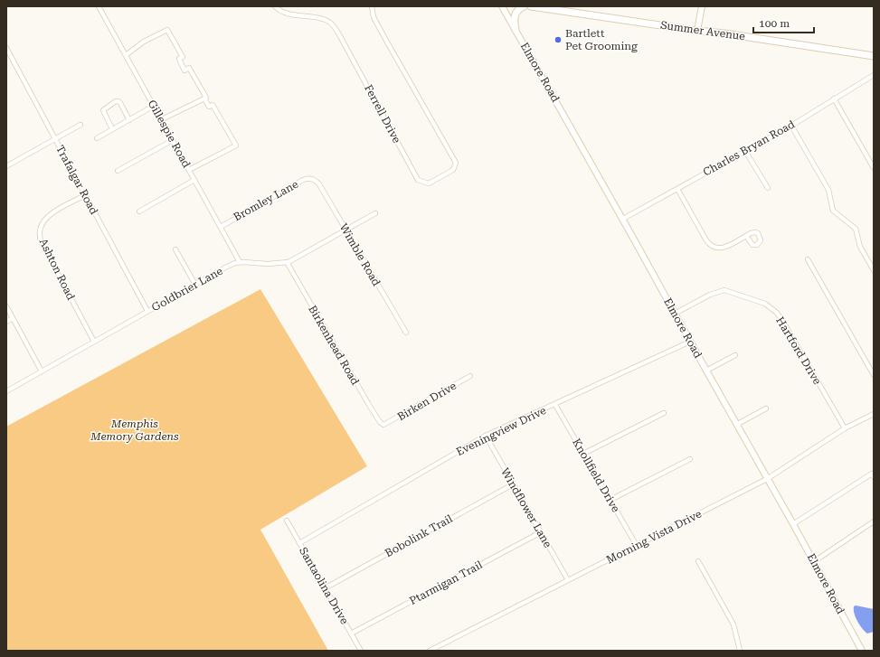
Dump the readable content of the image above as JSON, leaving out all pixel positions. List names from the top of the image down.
{
  "streets": {
    "main road": ["Summer Avenue"],
    "street": [
      "Elmore Road",
      "Ferrell Drive",
      "Gillespie Road",
      "Charles Bryan Road",
      "Trafalgar Road",
      "Bromley Lane",
      "Wimble Road",
      "Ashton Road",
      "Goldbrier Lane",
      "Birkenhead Road",
      "Hartford Drive",
      "Birken Drive",
      "Eveningview Drive",
      "Knollfield Drive",
      "Windflower Lane",
      "Bobolink Trail",
      "Morning Vista Drive",
      "Ptarmigan Trail",
      "Santaolina Drive"
    ]
  },
  "crossings": [
    ["Elmore Road", "Charles Bryan Road"],
    ["Elmore Road", "Hartford Drive"],
    ["Elmore Road", "Eveningview Drive"],
    ["Elmore Road", "Morning Vista Drive"],
    ["Gillespie Road", "Bromley Lane"],
    ["Gillespie Road", "Goldbrier Lane"],
    ["Trafalgar Road", "Ashton Road"],
    ["Trafalgar Road", "Goldbrier Lane"],
    ["Bromley Lane", "Wimble Road"],
    ["Wimble Road", "Goldbrier Lane"],
    ["Ashton Road", "Goldbrier Lane"],
    ["Goldbrier Lane", "Birkenhead Road"],
    ["Birkenhead Road", "Birken Drive"],
    ["Hartford Drive", "Morning Vista Drive"],
    ["Eveningview Drive", "Knollfield Drive"],
    ["Eveningview Drive", "Windflower Lane"],
    ["Eveningview Drive", "Santaolina Drive"],
    ["Knollfield Drive", "Morning Vista Drive"],
    ["Windflower Lane", "Bobolink Trail"],
    ["Windflower Lane", "Morning Vista Drive"],
    ["Windflower Lane", "Ptarmigan Trail"],
    ["Bobolink Trail", "Santaolina Drive"],
    ["Ptarmigan Trail", "Santaolina Drive"]
  ],
  "parks": ["Memphis Memory Gardens"],
  "places": ["Bartlett Pet Grooming"],
  "scale_bar": "100 m"
}
